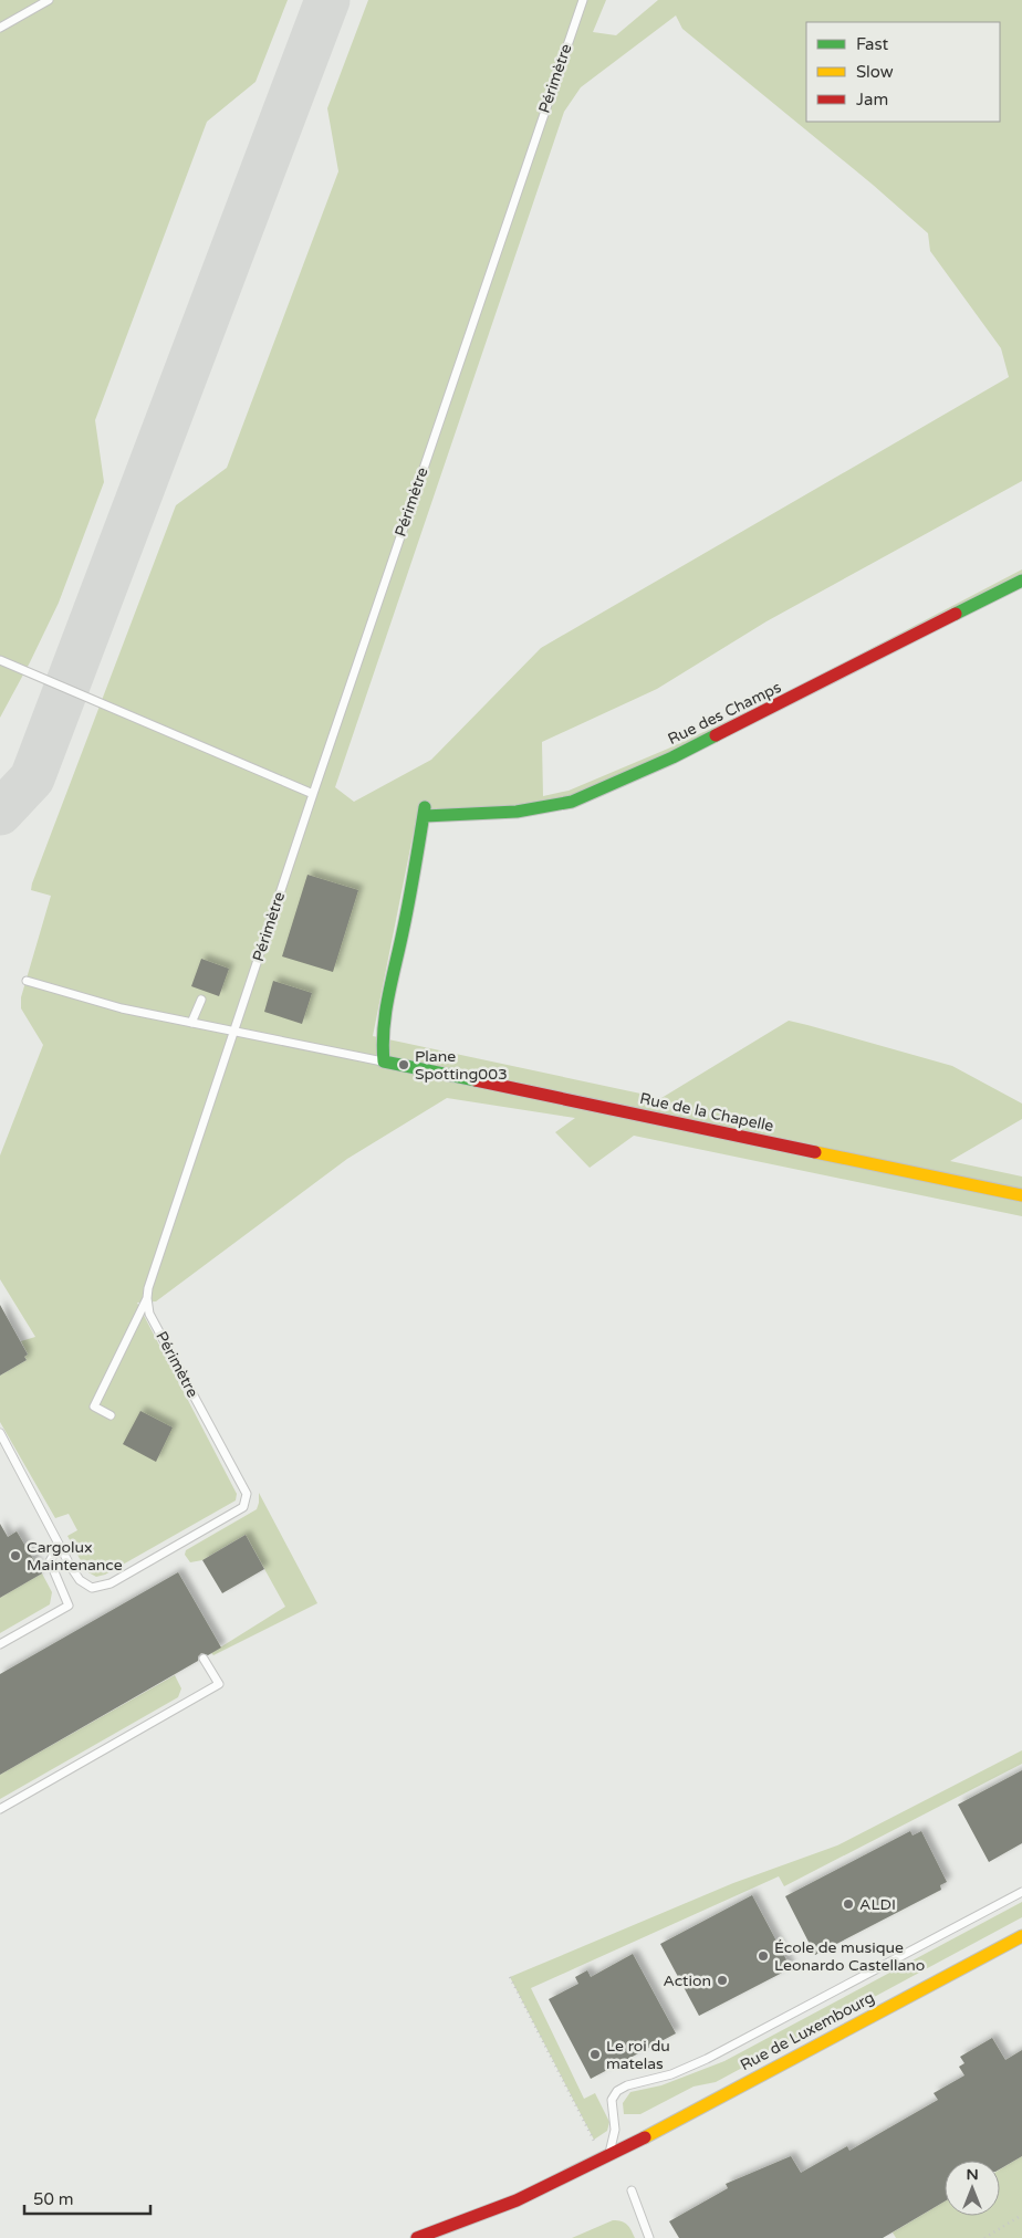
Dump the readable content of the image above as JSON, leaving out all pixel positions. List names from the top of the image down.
{
  "streets": {
    "street": ["Rue des Champs", "Rue de la Chapelle", "Rue de Luxembourg"],
    "lane": ["Périmètre"]
  },
  "crossings": [
    ["Rue des Champs", "Rue de la Chapelle"]
  ],
  "places": [
    "Plane Spotting003",
    "Cargolux Maintenance",
    "ALDI",
    "École de musique Leonardo Castellano",
    "Action",
    "Le roi du matelas"
  ],
  "legend": ["Fast", "Slow", "Jam"],
  "scale_bar": "50 m",
  "north": "top"
}
